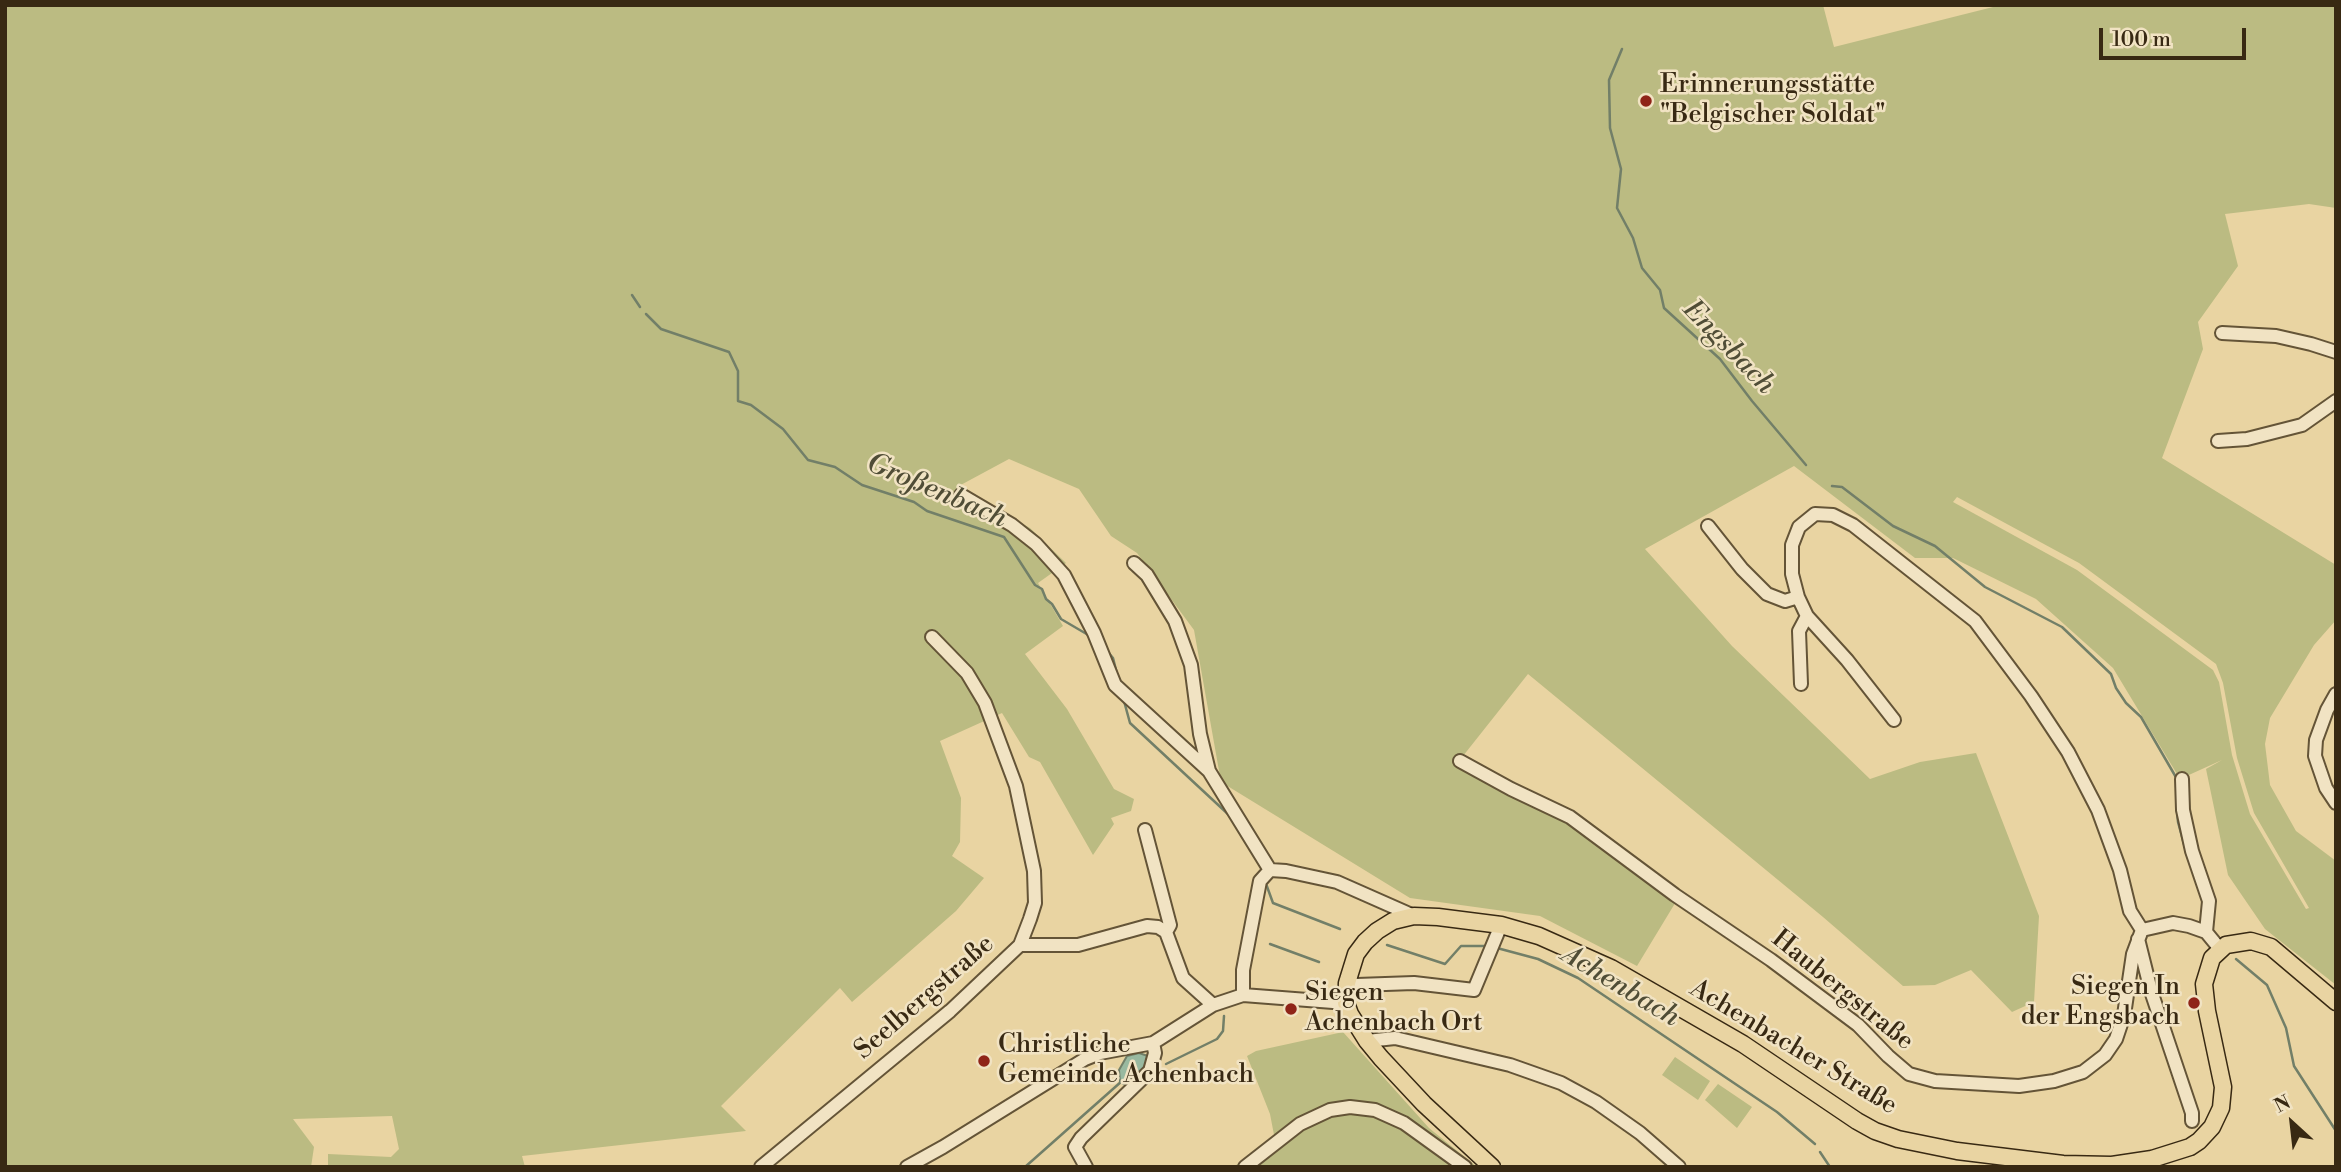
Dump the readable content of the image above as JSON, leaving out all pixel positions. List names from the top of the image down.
{
  "streets": {
    "main road": ["Achenbacher Straße"],
    "street": ["Haubergstraße", "Seelbergstraße"]
  },
  "water": ["Engsbach", "Großenbach", "Achenbach"],
  "places": [
    "Erinnerungsstätte \"Belgischer Soldat\"",
    "Siegen In der Engsbach",
    "Siegen Achenbach Ort",
    "Christliche Gemeinde Achenbach"
  ],
  "scale_bar": "100 m",
  "north": "top left"
}
